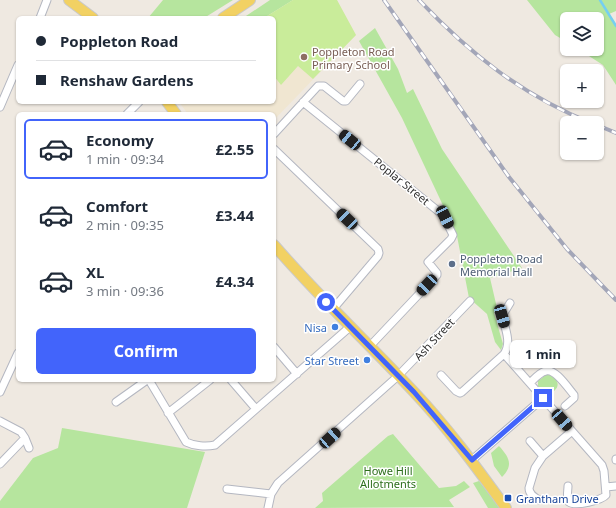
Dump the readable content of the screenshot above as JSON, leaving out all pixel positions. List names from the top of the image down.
{
  "streets": {
    "street": ["Poplar Street", "Ash Street"]
  },
  "parks": ["Howe Hill Allotments"],
  "places": {
    "other": [
      "Poppleton Road Primary School",
      "Poppleton Road Memorial Hall",
      "Nisa",
      "Star Street"
    ],
    "transit": ["Grantham Drive"]
  },
  "page": {
    "map_buttons": ["+", "−"],
    "banner": ["Poppleton Road", "Renshaw Gardens"],
    "list": [
      {
        "name": "Economy",
        "note": "1 min · 09:34",
        "value": "£2.55"
      },
      {
        "name": "Comfort",
        "note": "2 min · 09:35",
        "value": "£3.44"
      },
      {
        "name": "XL",
        "note": "3 min · 09:36",
        "value": "£4.34"
      }
    ],
    "buttons": "Confirm",
    "bubble": "1 min"
  }
}
